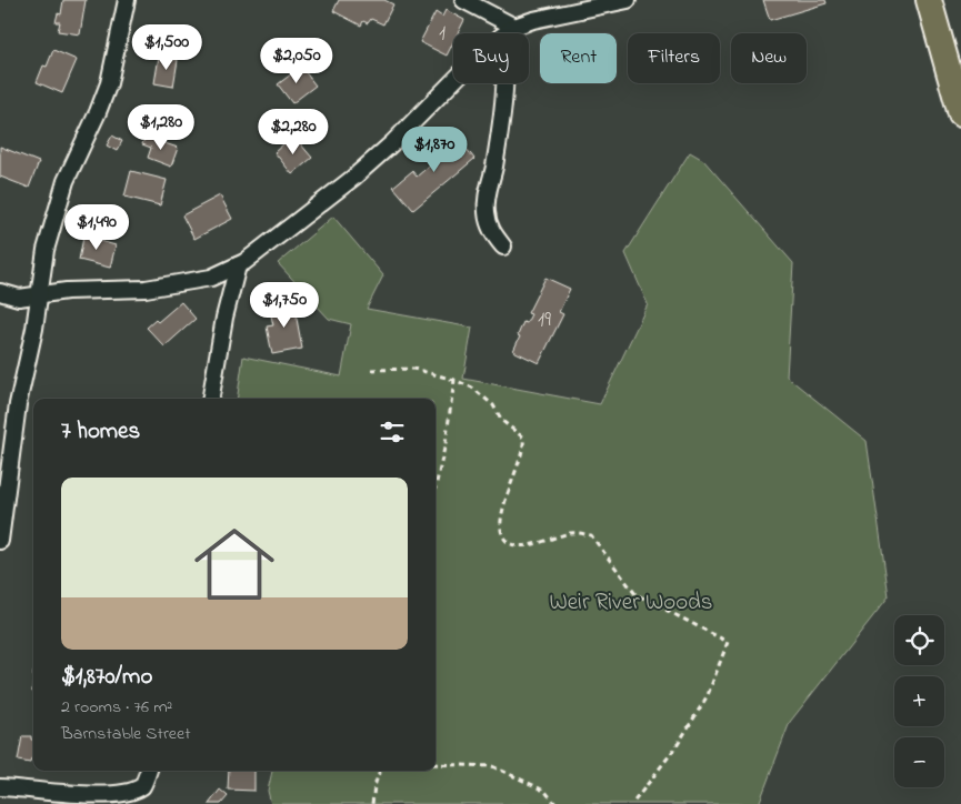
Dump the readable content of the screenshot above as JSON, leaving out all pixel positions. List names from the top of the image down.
{
  "parks": ["Weir River Woods"],
  "house_numbers": ["1", "19"],
  "page": {
    "price": [
      "$1,500",
      "$2,050",
      "$1,280",
      "$2,280",
      "$1,870",
      "$1,490",
      "$1,750"
    ],
    "chip": [
      "Buy",
      "Rent",
      "Filters",
      "New"
    ],
    "heading": "7 homes",
    "list": [
      {
        "name": "$1,870/mo",
        "note": "2 rooms · 76 m² · Barnstable Street"
      }
    ],
    "map_buttons": ["+", "−"]
  }
}
